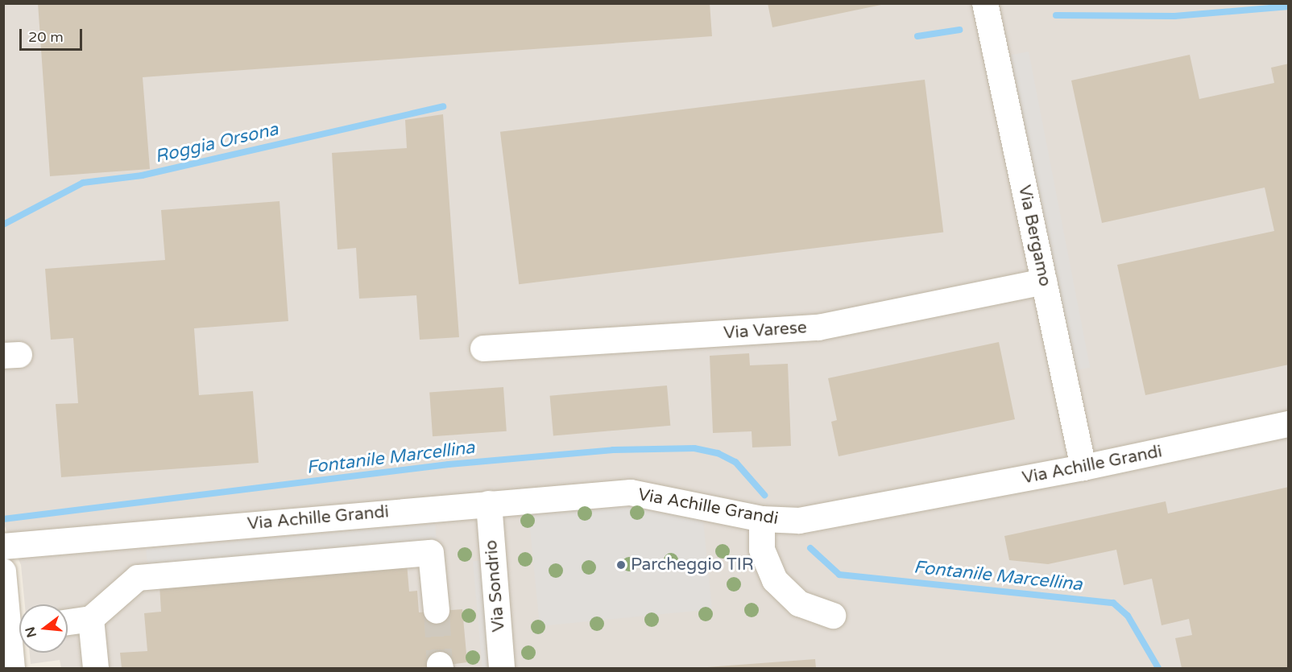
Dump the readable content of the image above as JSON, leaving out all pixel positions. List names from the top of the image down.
{
  "streets": {
    "street": [
      "Via Bergamo",
      "Via Varese",
      "Via Achille Grandi",
      "Via Sondrio"
    ]
  },
  "crossings": [
    ["Via Bergamo", "Via Varese"],
    ["Via Bergamo", "Via Achille Grandi"],
    ["Via Achille Grandi", "Via Sondrio"]
  ],
  "water": ["Roggia Orsona", "Fontanile Marcellina"],
  "places": ["Parcheggio TIR"],
  "scale_bar": "20 m",
  "north": "left"
}
